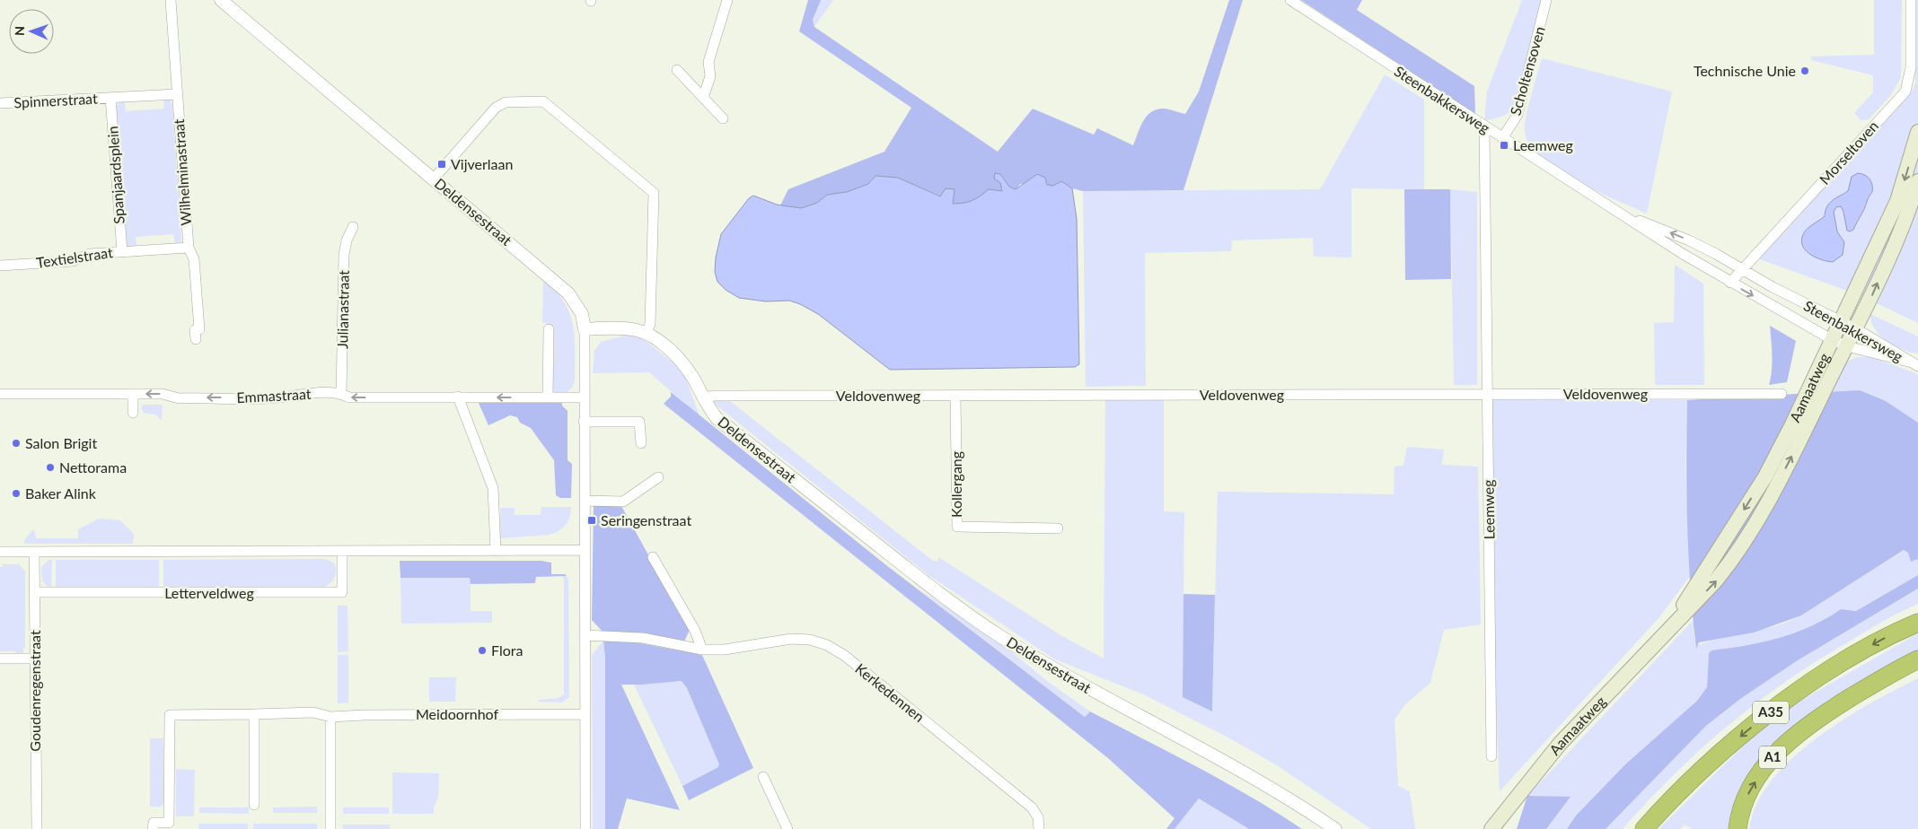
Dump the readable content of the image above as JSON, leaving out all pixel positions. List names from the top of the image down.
{
  "streets": {
    "highway": ["A35", "A1"],
    "main road": ["Aamaatweg"],
    "street": [
      "Scholtensoven",
      "Steenbakkersweg",
      "Spinnerstraat",
      "Morseltoven",
      "Wilhelminastraat",
      "Spanjaardsplein",
      "Deldensestraat",
      "Textielstraat",
      "Julianastraat",
      "Veldovenweg",
      "Emmastraat",
      "Kollergang",
      "Leemweg",
      "Letterveldweg",
      "Goudenregenstraat",
      "Kerkedennen",
      "Meidoornhof"
    ]
  },
  "crossings": [
    ["Scholtensoven", "Steenbakkersweg"],
    ["Steenbakkersweg", "Morseltoven"],
    ["Steenbakkersweg", "Aamaatweg"],
    ["Steenbakkersweg", "Leemweg"],
    ["Spinnerstraat", "Spanjaardsplein"],
    ["Spanjaardsplein", "Textielstraat"],
    ["Deldensestraat", "Veldovenweg"],
    ["Julianastraat", "Emmastraat"],
    ["Veldovenweg", "Kollergang"],
    ["Veldovenweg", "Leemweg"],
    ["Letterveldweg", "Goudenregenstraat"]
  ],
  "one_way": ["Emmastraat"],
  "places": {
    "other": [
      "Technische Unie",
      "Salon Brigit",
      "Nettorama",
      "Baker Alink",
      "Flora"
    ],
    "transit": ["Leemweg", "Vijverlaan", "Seringenstraat"]
  },
  "north": "left"
}
